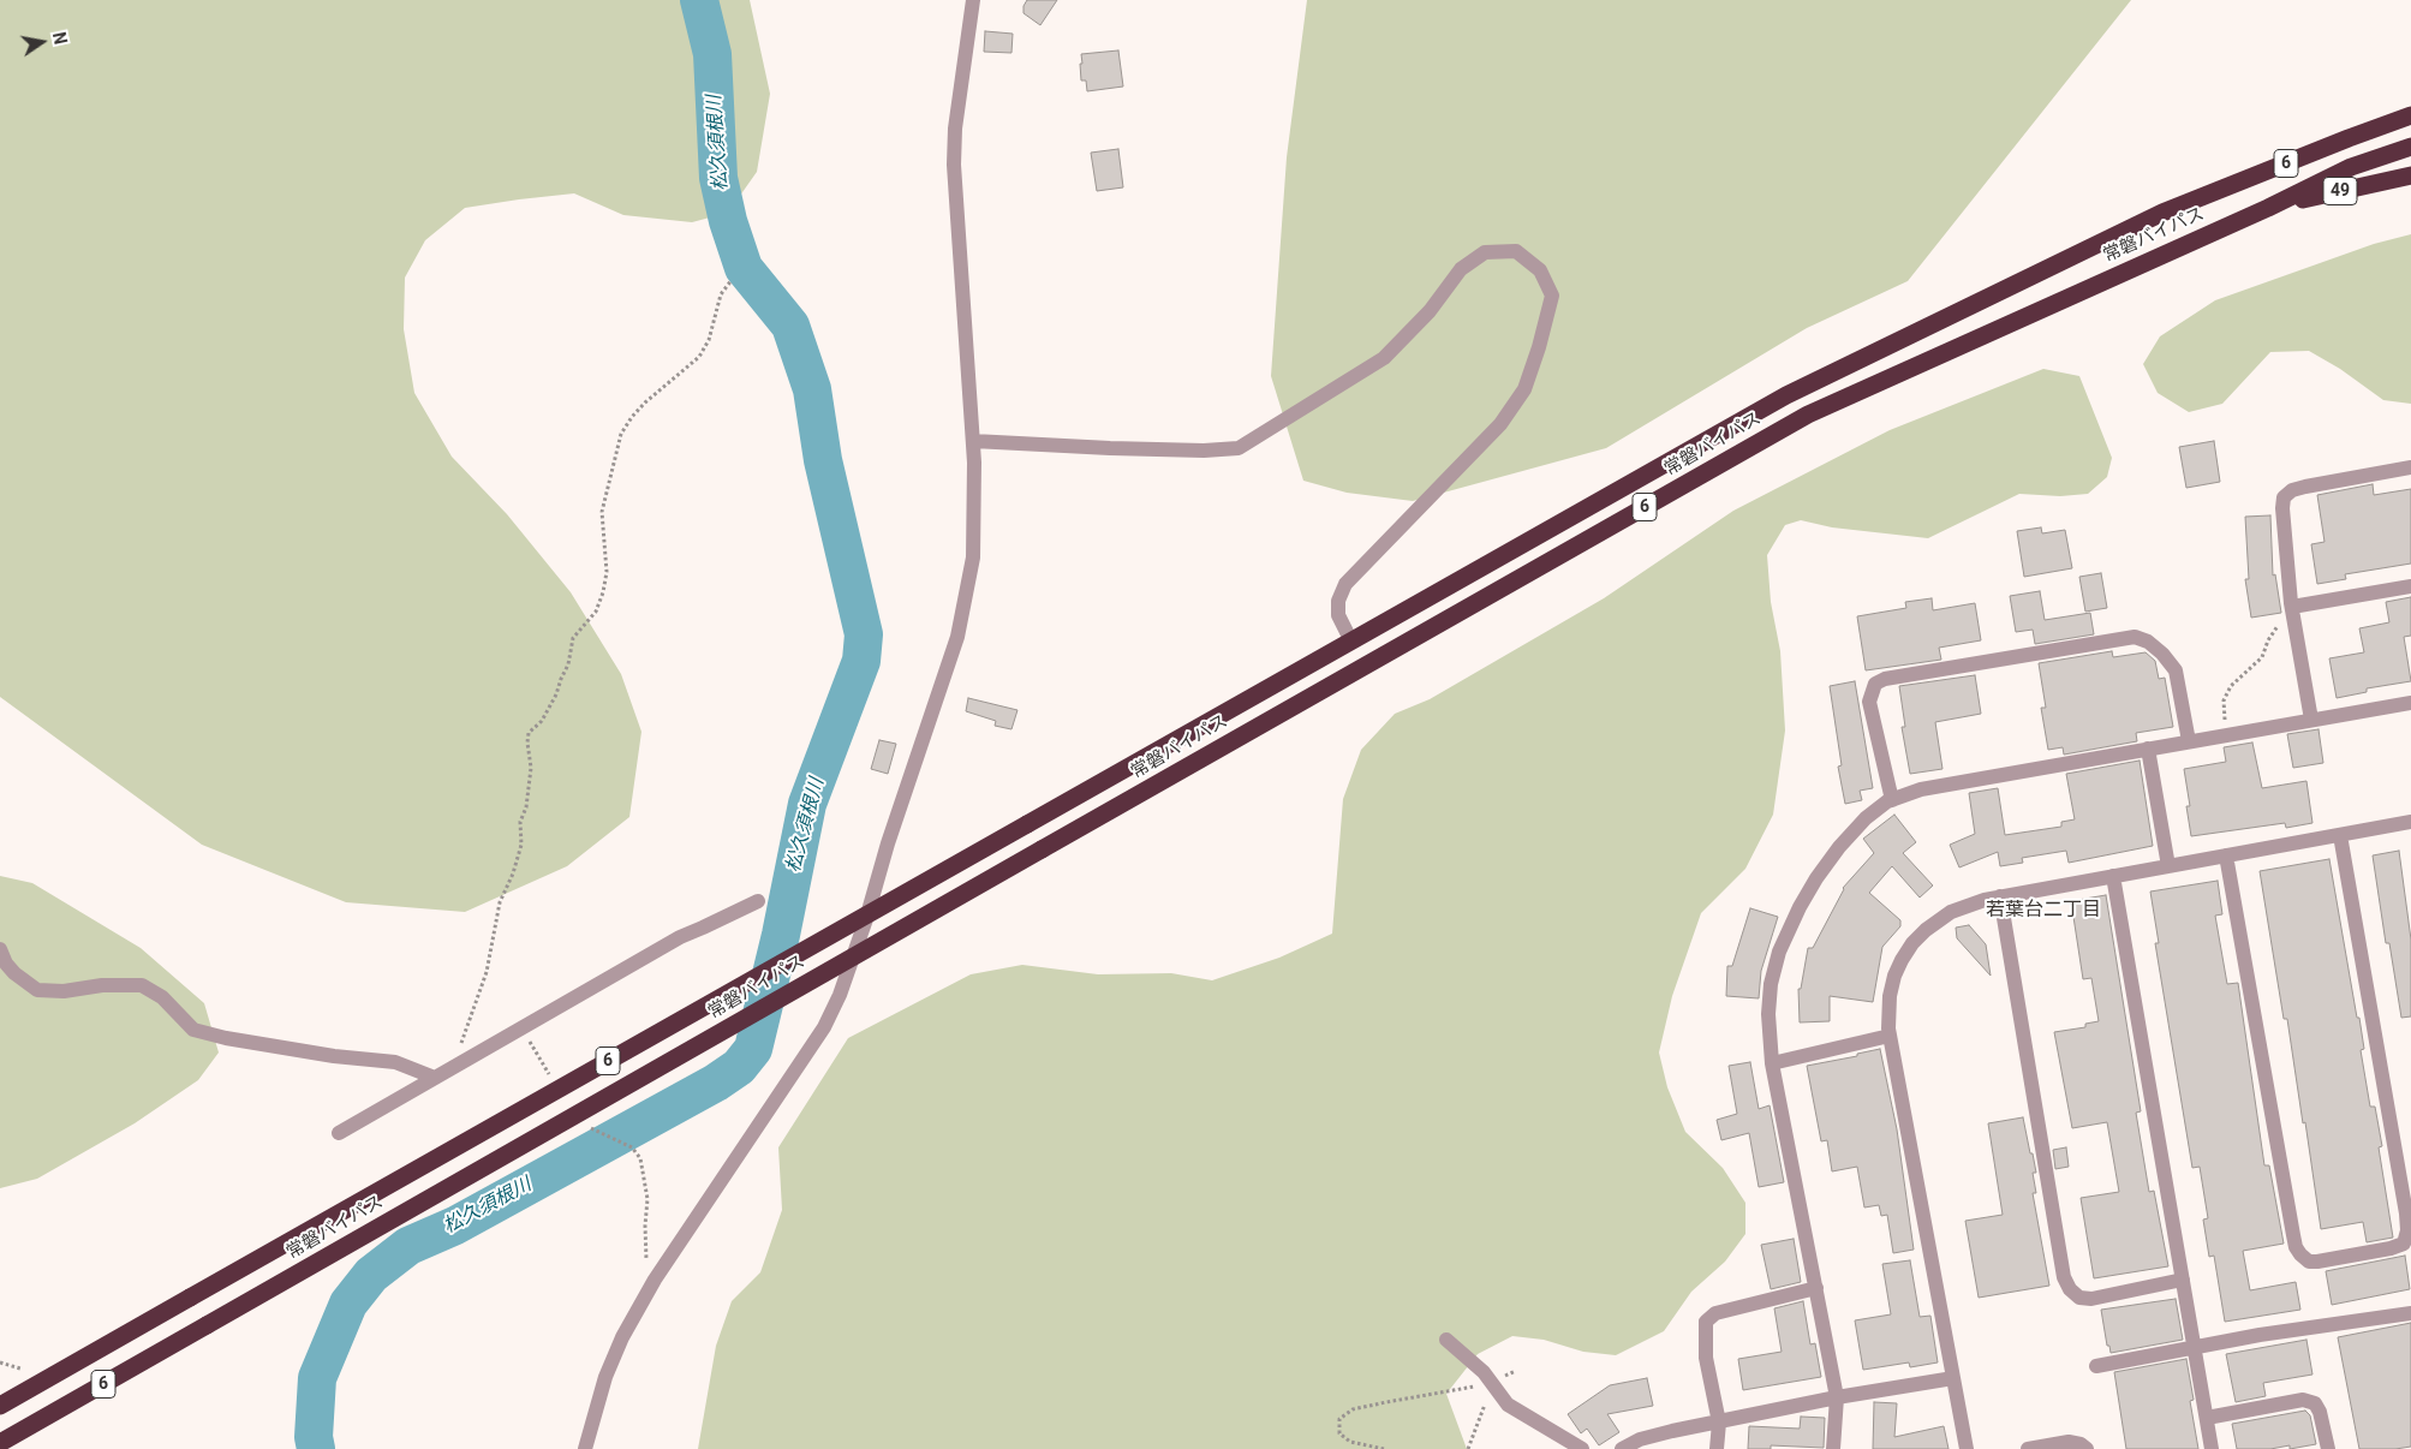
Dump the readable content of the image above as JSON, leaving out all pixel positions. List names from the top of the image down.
{
  "streets": {
    "highway": ["6", "49", "常磐バイパス"]
  },
  "crossings": [
    ["49", "常磐バイパス"]
  ],
  "districts": ["若葉台二丁目"],
  "water": ["松久須根川"],
  "north": "right"
}
